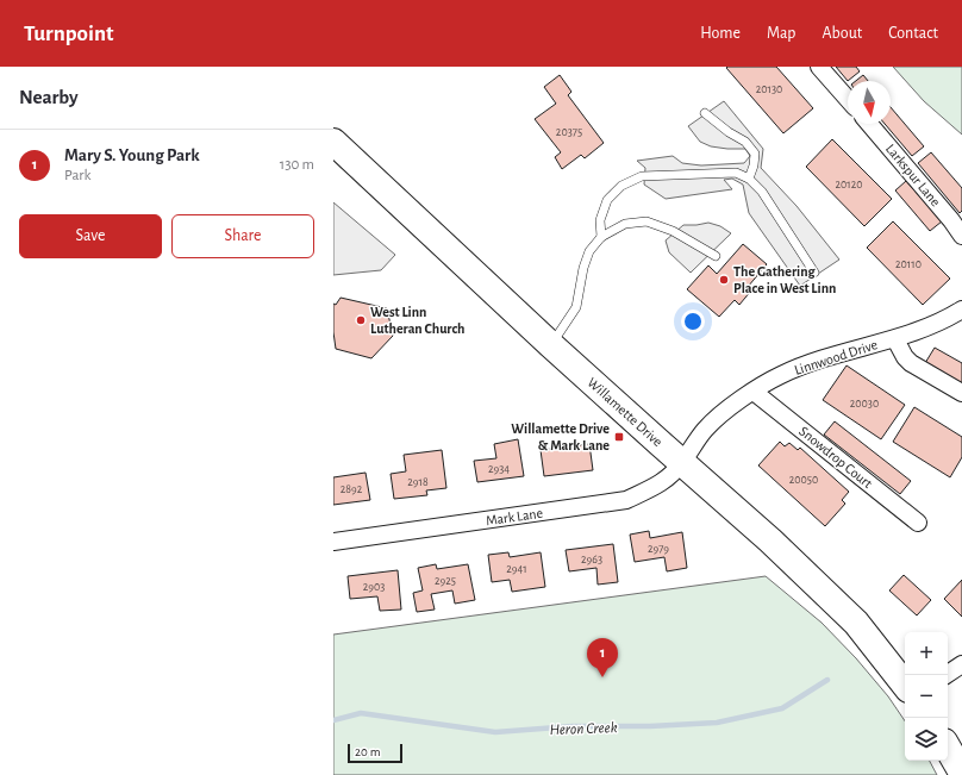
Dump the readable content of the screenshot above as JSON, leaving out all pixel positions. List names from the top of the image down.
{
  "streets": {
    "main road": ["Willamette Drive"],
    "street": [
      "Larkspur Lane",
      "Linnwood Drive",
      "Snowdrop Court",
      "Mark Lane"
    ]
  },
  "crossings": [
    ["Linnwood Drive", "Willamette Drive"],
    ["Linnwood Drive", "Snowdrop Court"],
    ["Linnwood Drive", "Mark Lane"],
    ["Willamette Drive", "Mark Lane"]
  ],
  "water": ["Heron Creek"],
  "places": {
    "other": ["The Gathering Place in West Linn", "West Linn Lutheran Church"],
    "transit": ["Willamette Drive & Mark Lane"]
  },
  "house_numbers": [
    "20130",
    "20375",
    "20120",
    "20110",
    "20030",
    "2934",
    "20050",
    "2918",
    "2892",
    "2979",
    "2963",
    "2941",
    "2925",
    "2903"
  ],
  "scale_bar": "20 m",
  "north": "bottom",
  "page": {
    "header": "Turnpoint",
    "nav": [
      "Home",
      "Map",
      "About",
      "Contact"
    ],
    "heading": "Nearby",
    "list": [
      {
        "mark": "1",
        "name": "Mary S. Young Park",
        "note": "Park",
        "value": "130 m"
      }
    ],
    "buttons": ["Save", "Share"],
    "map_buttons": ["+", "−"],
    "pins": "1",
    "scale": "20 m"
  }
}
